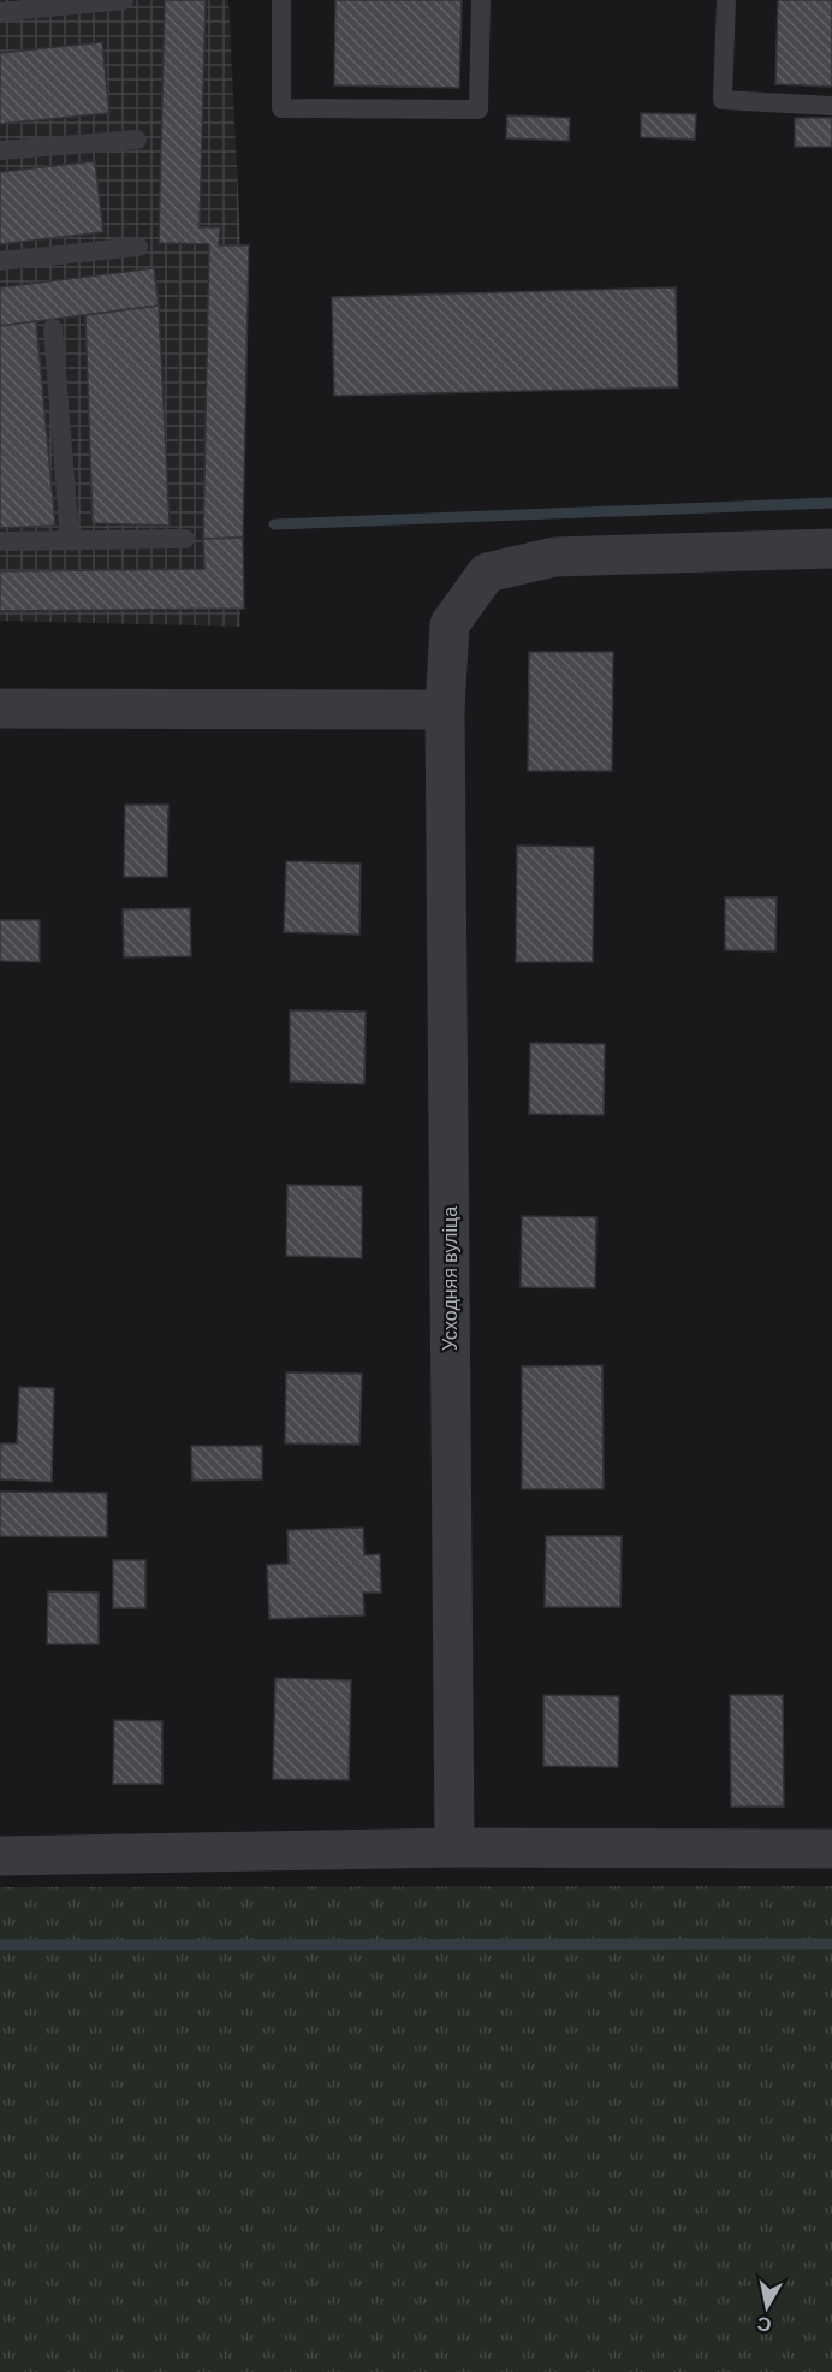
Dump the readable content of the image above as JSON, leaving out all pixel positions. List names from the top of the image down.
{
  "streets": {
    "street": ["Усходняя вуліца"]
  },
  "north": "bottom"
}
